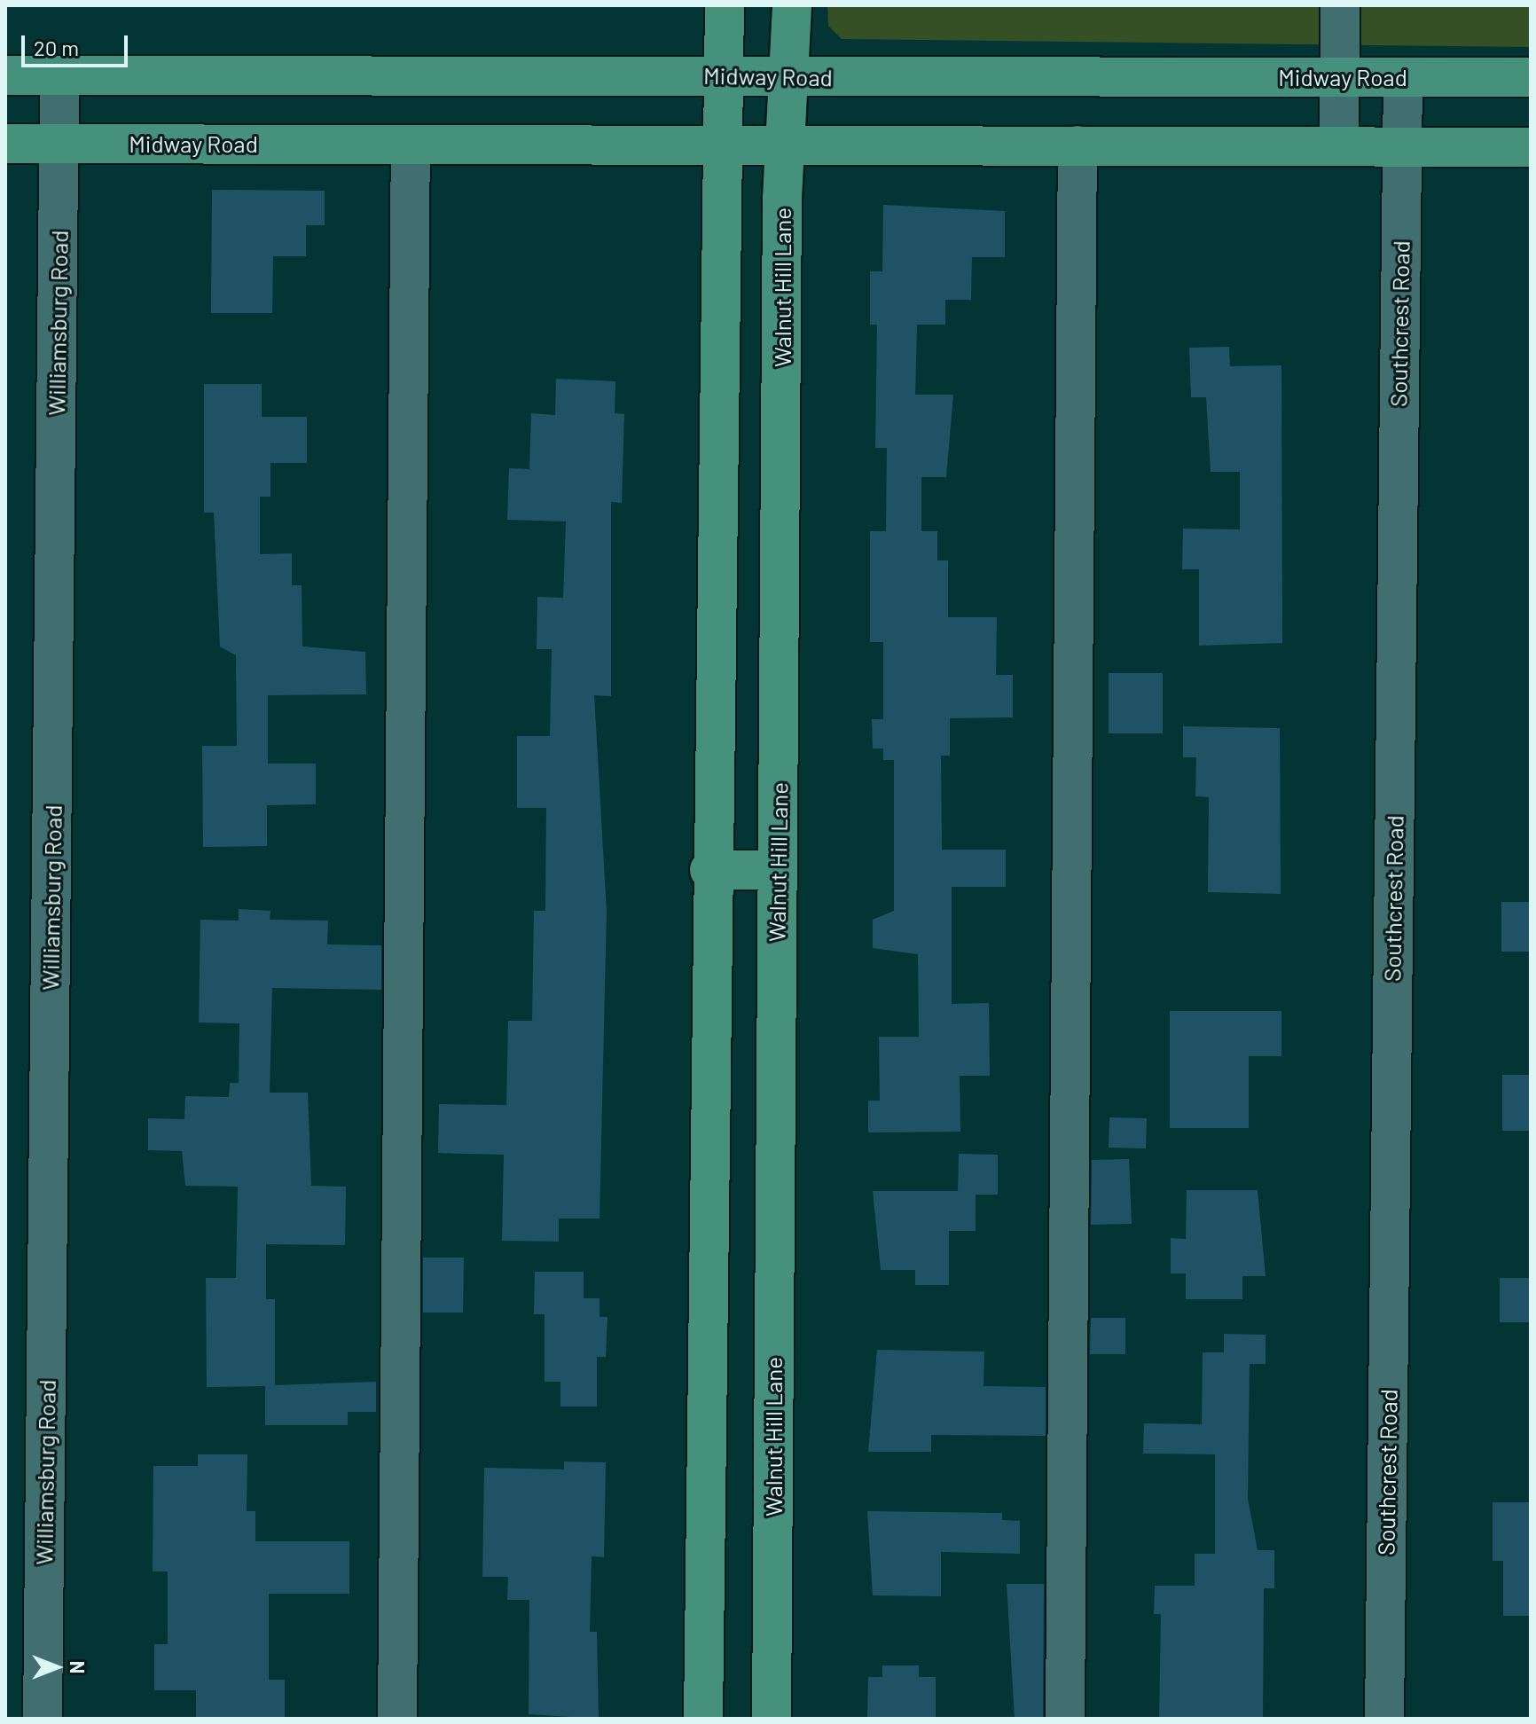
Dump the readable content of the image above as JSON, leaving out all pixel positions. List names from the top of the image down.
{
  "streets": {
    "main road": ["Midway Road", "Walnut Hill Lane"],
    "street": ["Williamsburg Road", "Southcrest Road"]
  },
  "crossings": [
    ["Midway Road", "Walnut Hill Lane"],
    ["Midway Road", "Williamsburg Road"],
    ["Midway Road", "Southcrest Road"]
  ],
  "scale_bar": "20 m",
  "north": "right"
}
